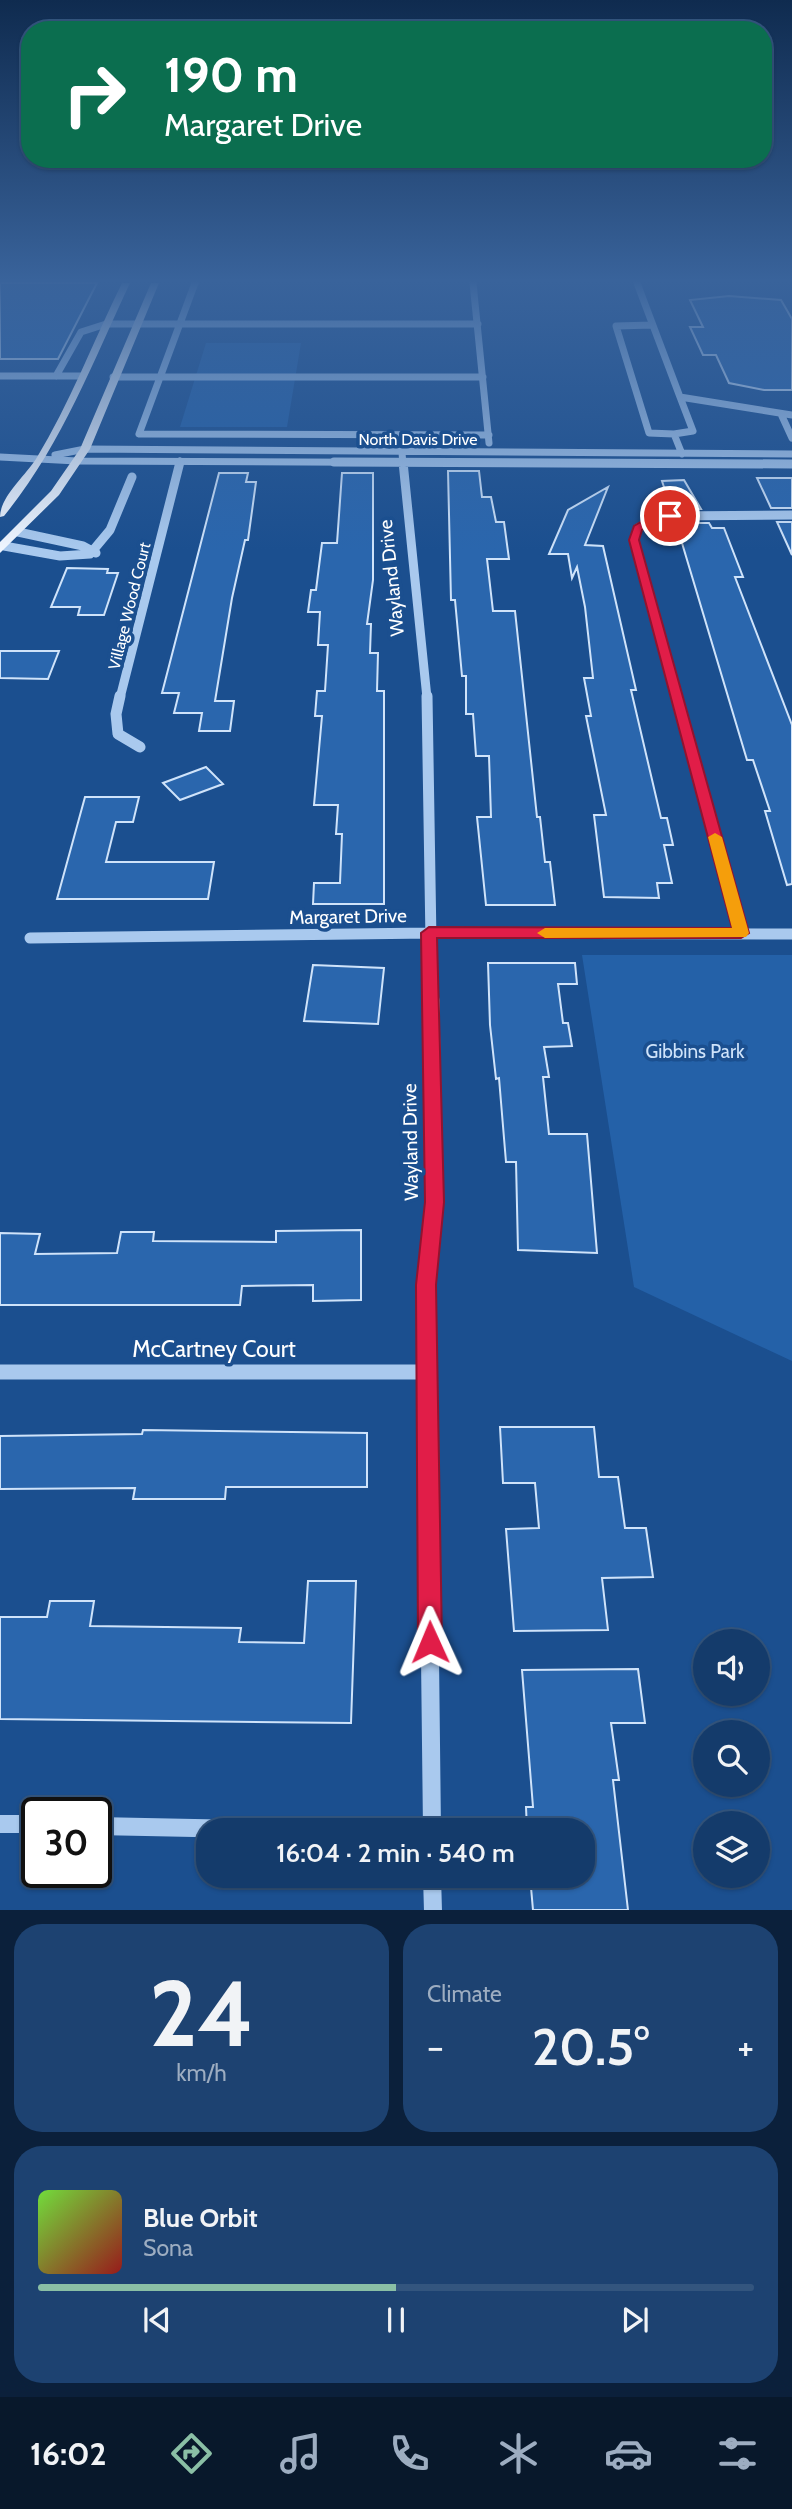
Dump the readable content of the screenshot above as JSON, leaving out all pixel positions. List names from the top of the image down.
{
  "streets": {
    "street": [
      "North Davis Drive",
      "Wayland Drive",
      "Village Wood Court",
      "Margaret Drive",
      "McCartney Court"
    ]
  },
  "crossings": [
    ["North Davis Drive", "Wayland Drive"],
    ["North Davis Drive", "Village Wood Court"],
    ["Wayland Drive", "Margaret Drive"],
    ["Wayland Drive", "McCartney Court"]
  ],
  "parks": ["Gibbins Park"],
  "page": {
    "turn": ["190 m", "Margaret Drive"],
    "limit": "30",
    "trip": "16:04 · 2 min · 540 m",
    "tile": [
      ["24", "km/h"],
      "Climate"
    ],
    "heat": ["−", "20.5°", "+"],
    "song": ["Blue Orbit", "Sona"],
    "tabs": "16:02"
  }
}
